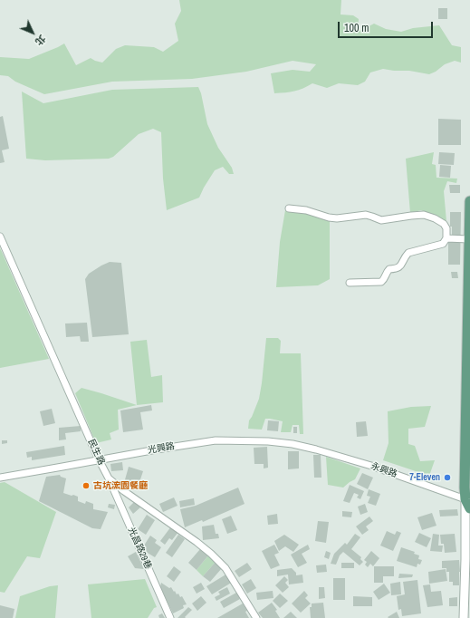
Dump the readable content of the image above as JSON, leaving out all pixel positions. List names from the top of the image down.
{
  "streets": {
    "street": [
      "光興路",
      "民生路",
      "永興路",
      "光昌路29巷"
    ]
  },
  "crossings": [
    ["光興路", "民生路"],
    ["光興路", "永興路"],
    ["民生路", "光昌路29巷"]
  ],
  "places": ["7-Eleven", "古坑浤園餐廳"],
  "scale_bar": "100 m",
  "north": "bottom right"
}
